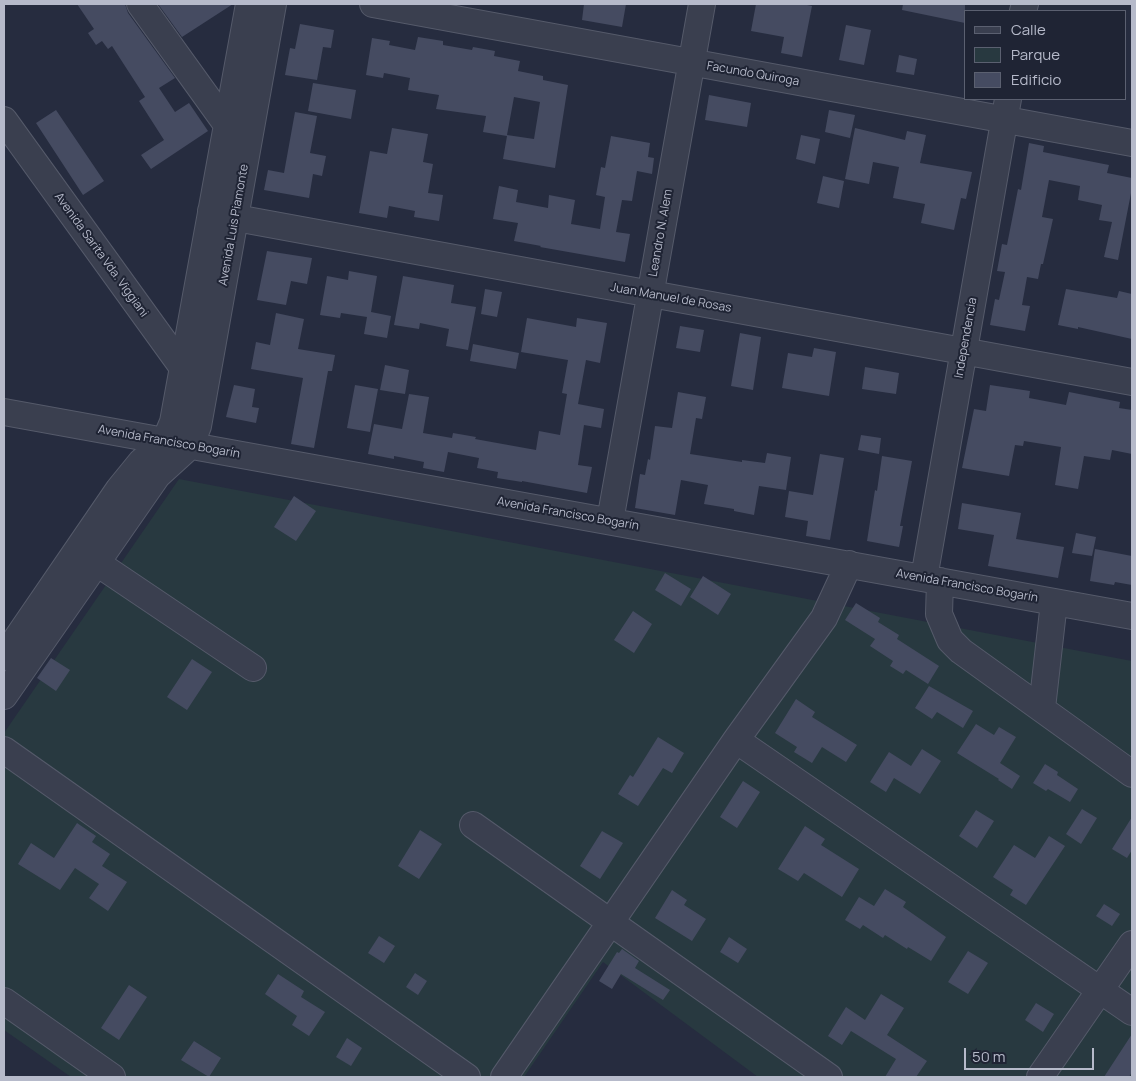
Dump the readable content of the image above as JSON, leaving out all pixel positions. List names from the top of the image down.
{
  "streets": {
    "street": [
      "Facundo Quiroga",
      "Avenida Luis Piamonte",
      "Leandro N. Alem",
      "Avenida Sarita Vda. Viggiani",
      "Juan Manuel de Rosas",
      "Independencia",
      "Avenida Francisco Bogarín"
    ]
  },
  "crossings": [
    ["Facundo Quiroga", "Leandro N. Alem"],
    ["Facundo Quiroga", "Independencia"],
    ["Avenida Luis Piamonte", "Avenida Sarita Vda. Viggiani"],
    ["Avenida Luis Piamonte", "Juan Manuel de Rosas"],
    ["Avenida Luis Piamonte", "Avenida Francisco Bogarín"],
    ["Leandro N. Alem", "Juan Manuel de Rosas"],
    ["Leandro N. Alem", "Avenida Francisco Bogarín"],
    ["Juan Manuel de Rosas", "Independencia"],
    ["Independencia", "Avenida Francisco Bogarín"]
  ],
  "legend": ["Calle", "Parque", "Edificio"],
  "scale_bar": "50 m"
}
